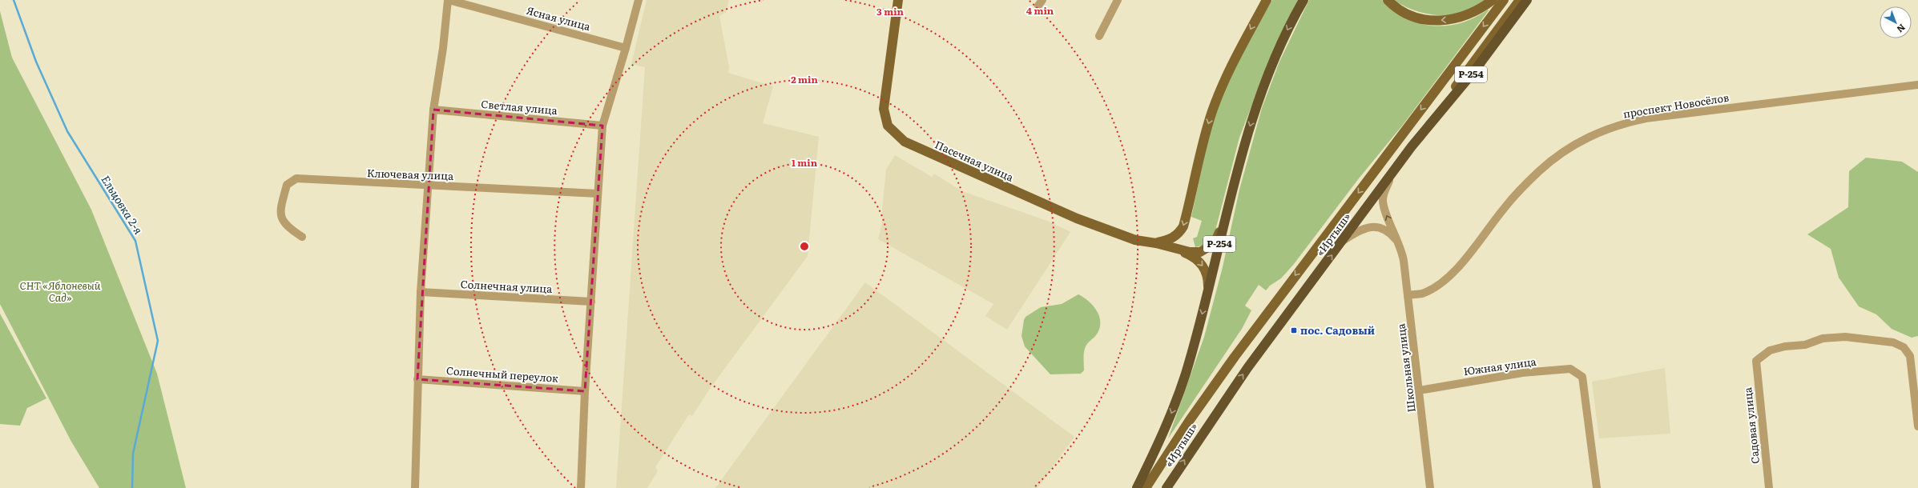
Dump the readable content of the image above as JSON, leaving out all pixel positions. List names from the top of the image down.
{
  "streets": {
    "highway": ["Р-254", "«Иртыш»"],
    "main road": ["Пасечная улица"],
    "street": [
      "Ясная улица",
      "проспект Новосёлов",
      "Светлая улица",
      "Ключевая улица",
      "Солнечная улица",
      "Южная улица",
      "Школьная улица",
      "Солнечный переулок",
      "Садовая улица"
    ]
  },
  "crossings": [
    ["проспект Новосёлов", "Школьная улица"],
    ["«Иртыш»", "Школьная улица"],
    ["Южная улица", "Школьная улица"]
  ],
  "water": ["Ельцовка 2-я"],
  "parks": ["СНТ «Яблоневый Сад»"],
  "places": {
    "transit": ["пос. Садовый"]
  },
  "north": "bottom right",
  "rings": [
    "4 min",
    "3 min",
    "2 min",
    "1 min"
  ]
}
